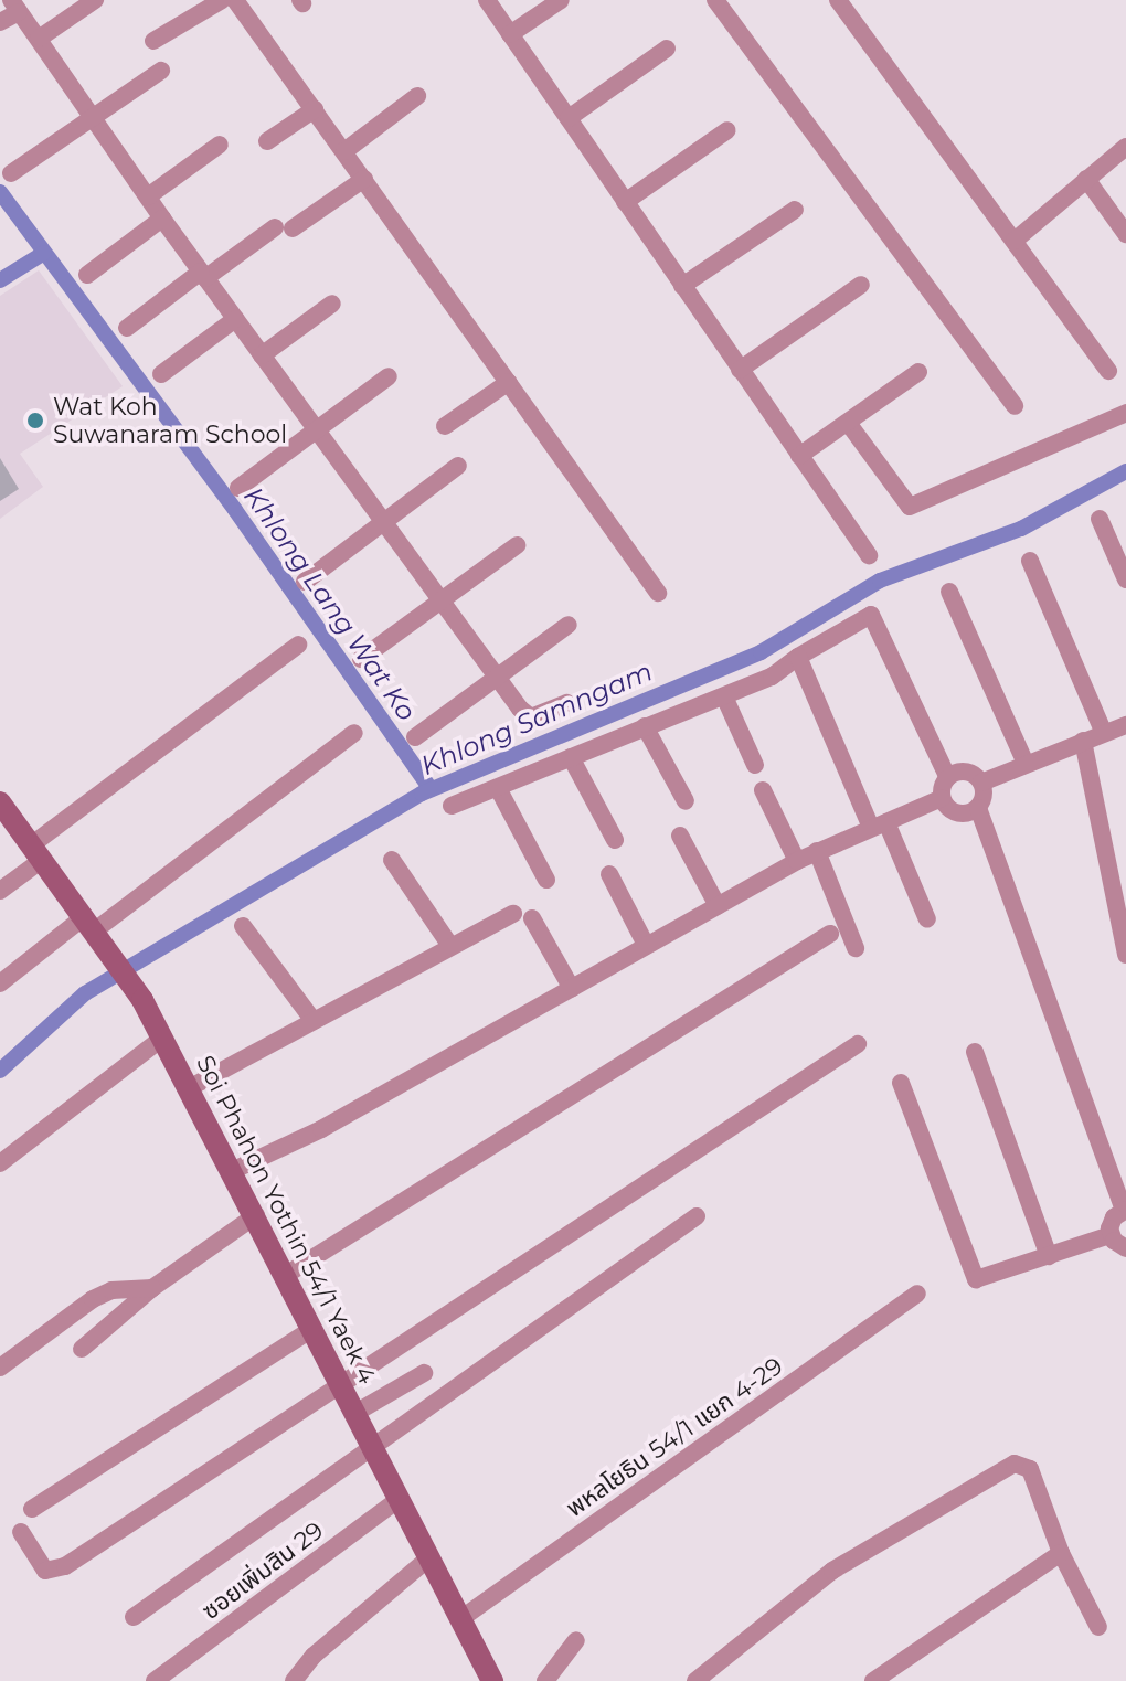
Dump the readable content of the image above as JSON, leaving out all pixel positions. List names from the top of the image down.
{
  "streets": {
    "street": ["Soi Phahon Yothin 54/1 Yaek 4", "พหลโยธิน 54/1 แยก 4-29", "ซอยเพิ่มสิน 29"]
  },
  "crossings": [
    ["Soi Phahon Yothin 54/1 Yaek 4", "พหลโยธิน 54/1 แยก 4-29"],
    ["Soi Phahon Yothin 54/1 Yaek 4", "ซอยเพิ่มสิน 29"]
  ],
  "water": ["Khlong Lang Wat Ko", "Khlong Samngam"],
  "places": ["Wat Koh Suwanaram School"]
}
